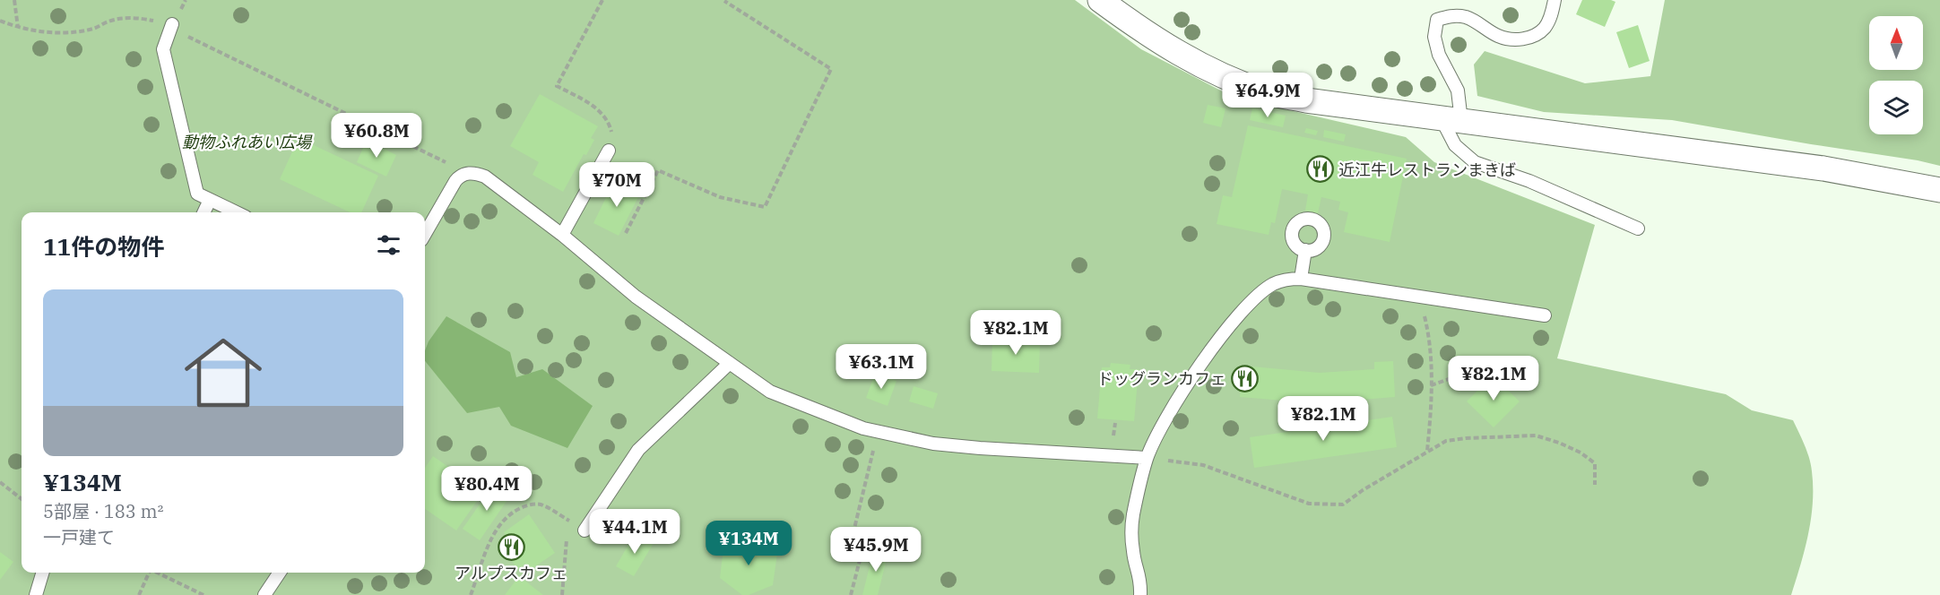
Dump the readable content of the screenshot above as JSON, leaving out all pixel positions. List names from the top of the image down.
{
  "parks": ["動物ふれあい広場"],
  "places": {
    "restaurant": ["近江牛レストランまきば", "ドッグランカフェ", "アルプスカフェ"]
  },
  "north": "top",
  "page": {
    "price": [
      "¥64.9M",
      "¥60.8M",
      "¥70M",
      "¥82.1M",
      "¥63.1M",
      "¥82.1M",
      "¥82.1M",
      "¥80.4M",
      "¥44.1M",
      "¥134M",
      "¥45.9M"
    ],
    "heading": "11件の物件",
    "list": [
      {
        "name": "¥134M",
        "note": "5部屋 · 183 m² · 一戸建て"
      }
    ]
  }
}
